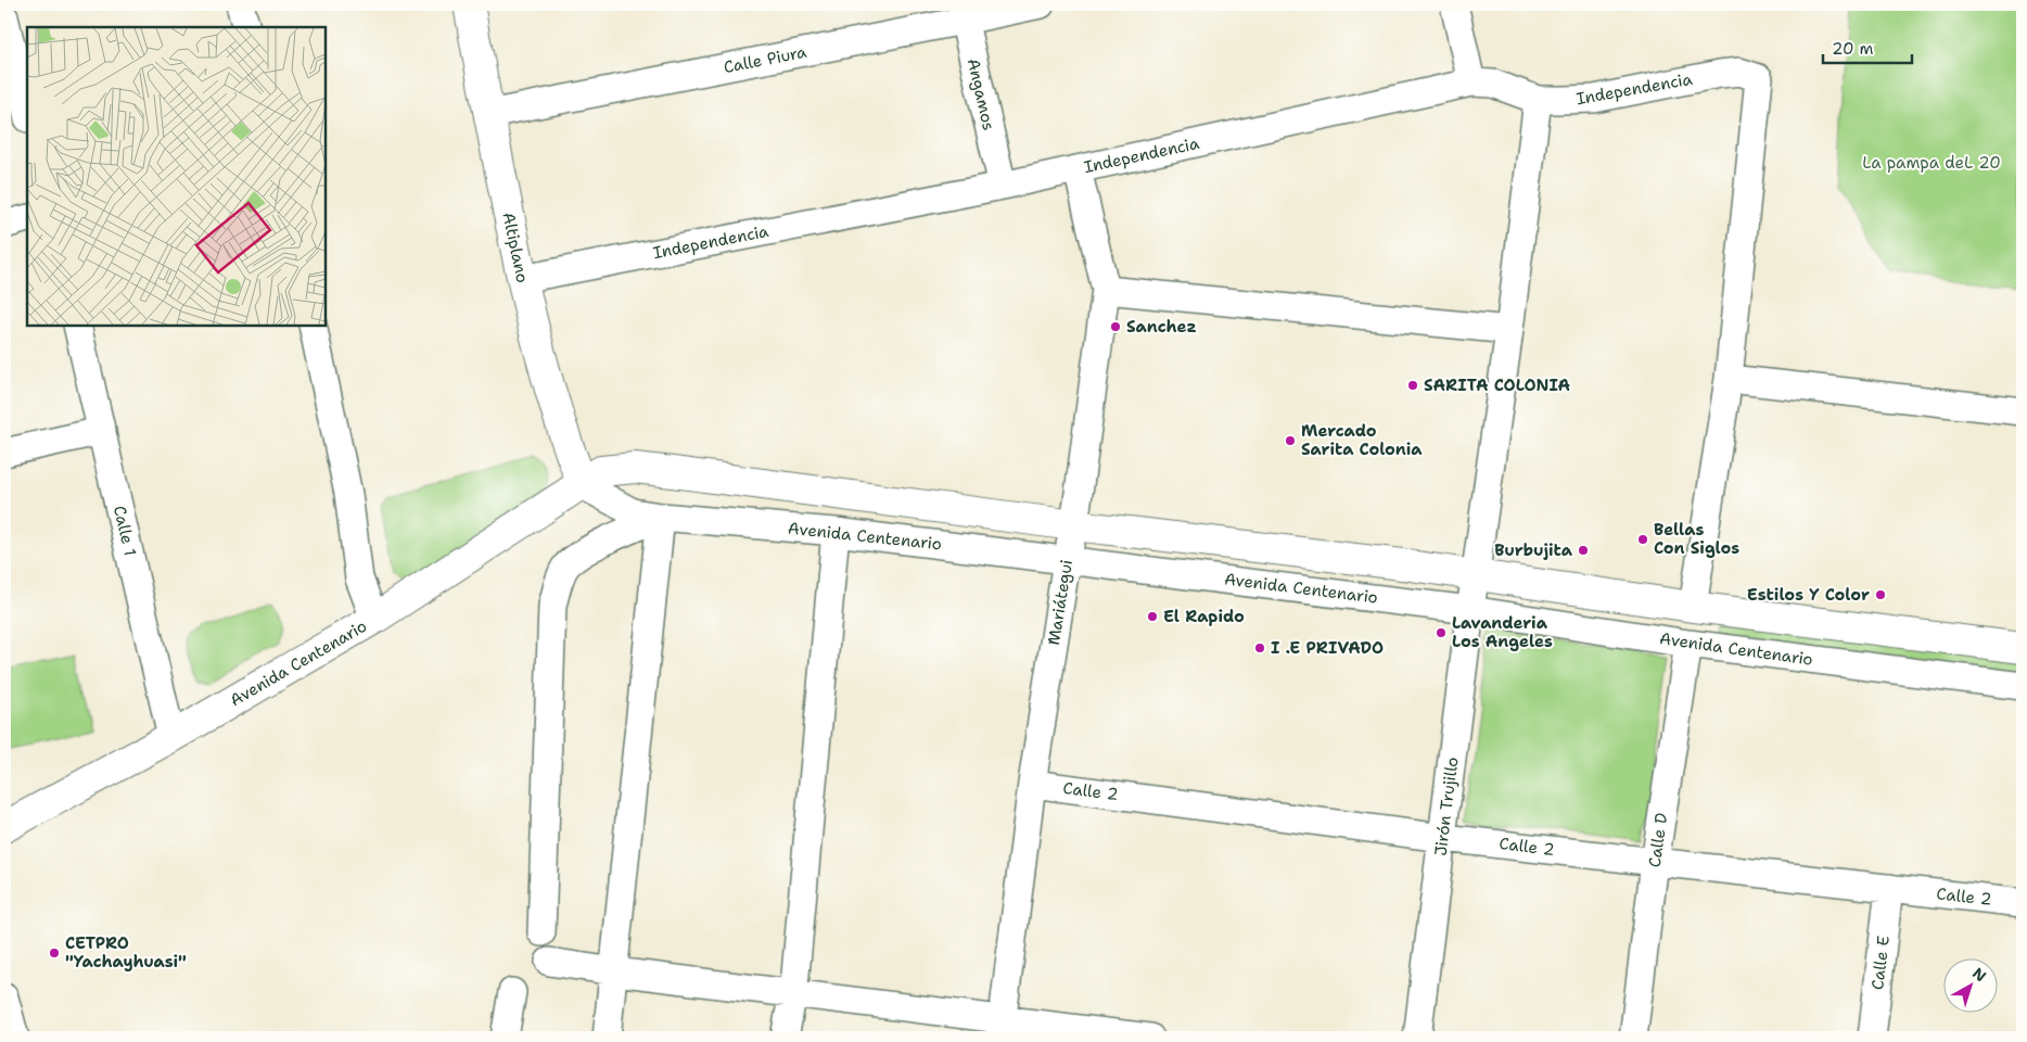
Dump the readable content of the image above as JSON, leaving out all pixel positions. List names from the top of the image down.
{
  "streets": {
    "street": [
      "Calle Piura",
      "Independencia",
      "Angamos",
      "Altiplano",
      "Calle 1",
      "Avenida Centenario",
      "Mariátegui",
      "Calle 2",
      "Jirón Trujillo",
      "Calle D",
      "Calle E"
    ]
  },
  "crossings": [
    ["Calle Piura", "Angamos"],
    ["Calle Piura", "Altiplano"],
    ["Independencia", "Angamos"],
    ["Independencia", "Altiplano"],
    ["Independencia", "Mariátegui"],
    ["Independencia", "Jirón Trujillo"],
    ["Altiplano", "Avenida Centenario"],
    ["Calle 1", "Avenida Centenario"],
    ["Avenida Centenario", "Mariátegui"],
    ["Avenida Centenario", "Jirón Trujillo"],
    ["Avenida Centenario", "Calle D"],
    ["Mariátegui", "Calle 2"],
    ["Calle 2", "Jirón Trujillo"],
    ["Calle 2", "Calle D"],
    ["Calle 2", "Calle E"]
  ],
  "parks": ["La pampa deL 20"],
  "places": [
    "Sanchez",
    "SARITA COLONIA",
    "Mercado Sarita Colonia",
    "Bellas Con Siglos",
    "Burbujita",
    "Estilos Y Color",
    "El Rapido",
    "Lavanderia Los Angeles",
    "I .E PRIVADO",
    "CETPRO \"Yachayhuasi\""
  ],
  "scale_bar": "20 m",
  "north": "top right"
}
